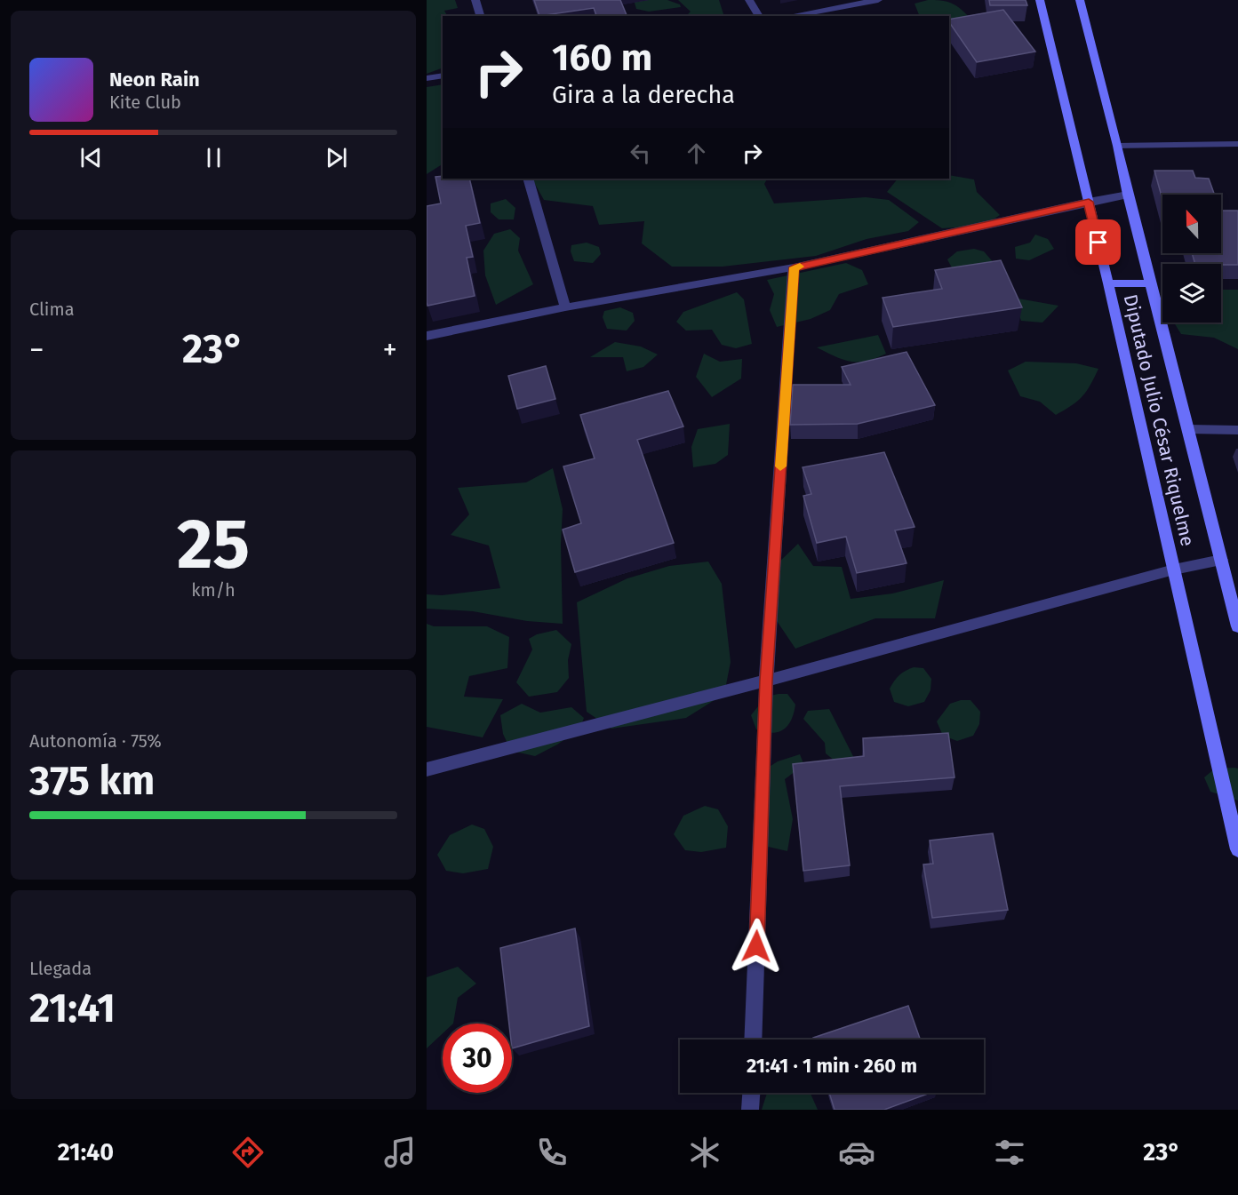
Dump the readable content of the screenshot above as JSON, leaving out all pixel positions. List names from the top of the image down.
{
  "streets": {
    "street": ["Diputado Julio César Riquelme"]
  },
  "north": "top",
  "page": {
    "turn": ["160 m", "Gira a la derecha"],
    "song": ["Neon Rain", "Kite Club"],
    "tile": [
      "Clima",
      ["25", "km/h"],
      ["Autonomía · 75%", "375 km"],
      ["Llegada", "21:41"]
    ],
    "heat": ["−", "23°", "+"],
    "limit": "30",
    "trip": "21:41 · 1 min · 260 m",
    "tabs": ["21:40", "23°"]
  }
}
